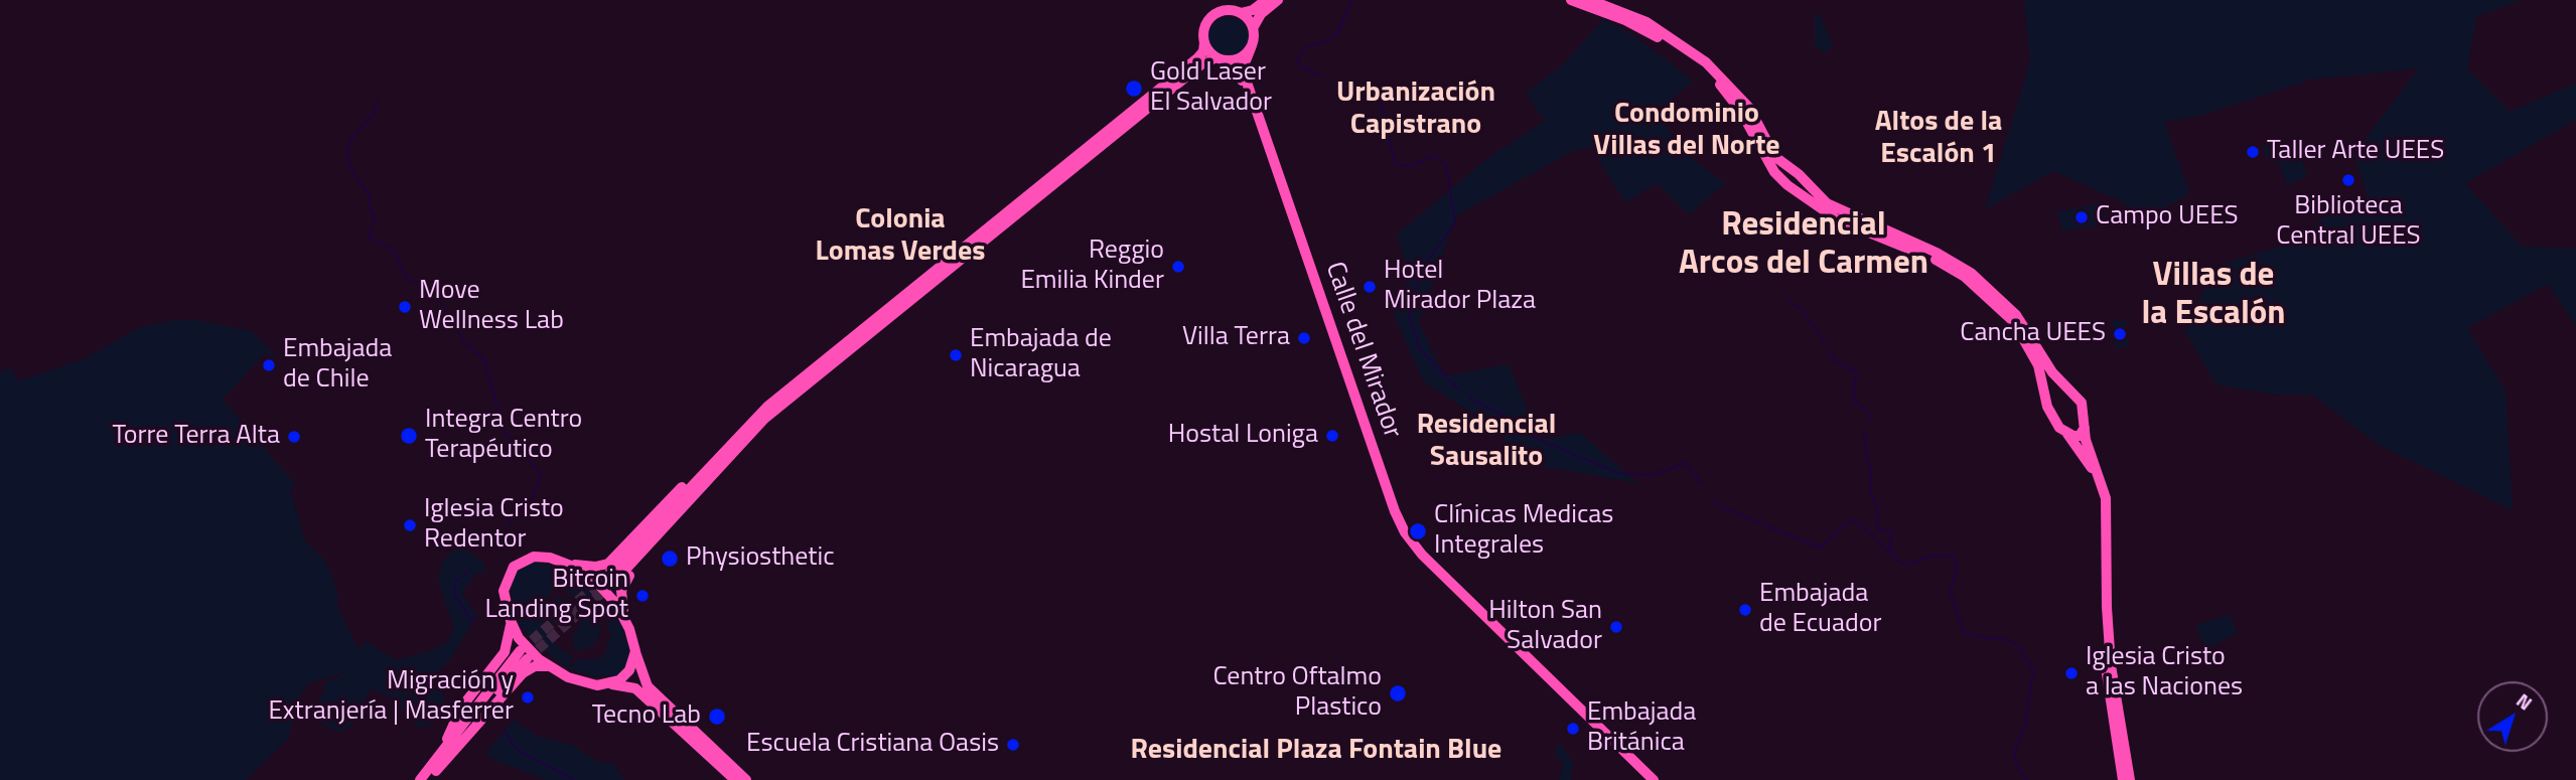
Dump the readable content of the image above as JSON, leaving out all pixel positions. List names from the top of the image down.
{
  "streets": {
    "main road": ["Calle del Mirador"]
  },
  "districts": [
    "Urbanización Capistrano",
    "Condominio Villas del Norte",
    "Altos de la Escalón 1",
    "Colonia Lomas Verdes",
    "Residencial Arcos del Carmen",
    "Villas de la Escalón",
    "Residencial Sausalito",
    "Residencial Plaza Fontain Blue"
  ],
  "places": [
    "Gold Laser El Salvador",
    "Taller Arte UEES",
    "Biblioteca Central UEES",
    "Campo UEES",
    "Reggio Emilia Kinder",
    "Hotel Mirador Plaza",
    "Move Wellness Lab",
    "Cancha UEES",
    "Villa Terra",
    "Embajada de Nicaragua",
    "Embajada de Chile",
    "Integra Centro Terapéutico",
    "Hostal Loniga",
    "Torre Terra Alta",
    "Iglesia Cristo Redentor",
    "Clínicas Medicas Integrales",
    "Physiosthetic",
    "Bitcoin Landing Spot",
    "Embajada de Ecuador",
    "Hilton San Salvador",
    "Iglesia Cristo a las Naciones",
    "Centro Oftalmo Plastico",
    "Migración y Extranjería | Masferrer",
    "Tecno Lab",
    "Embajada Británica",
    "Escuela Cristiana Oasis"
  ],
  "north": "top right"
}
